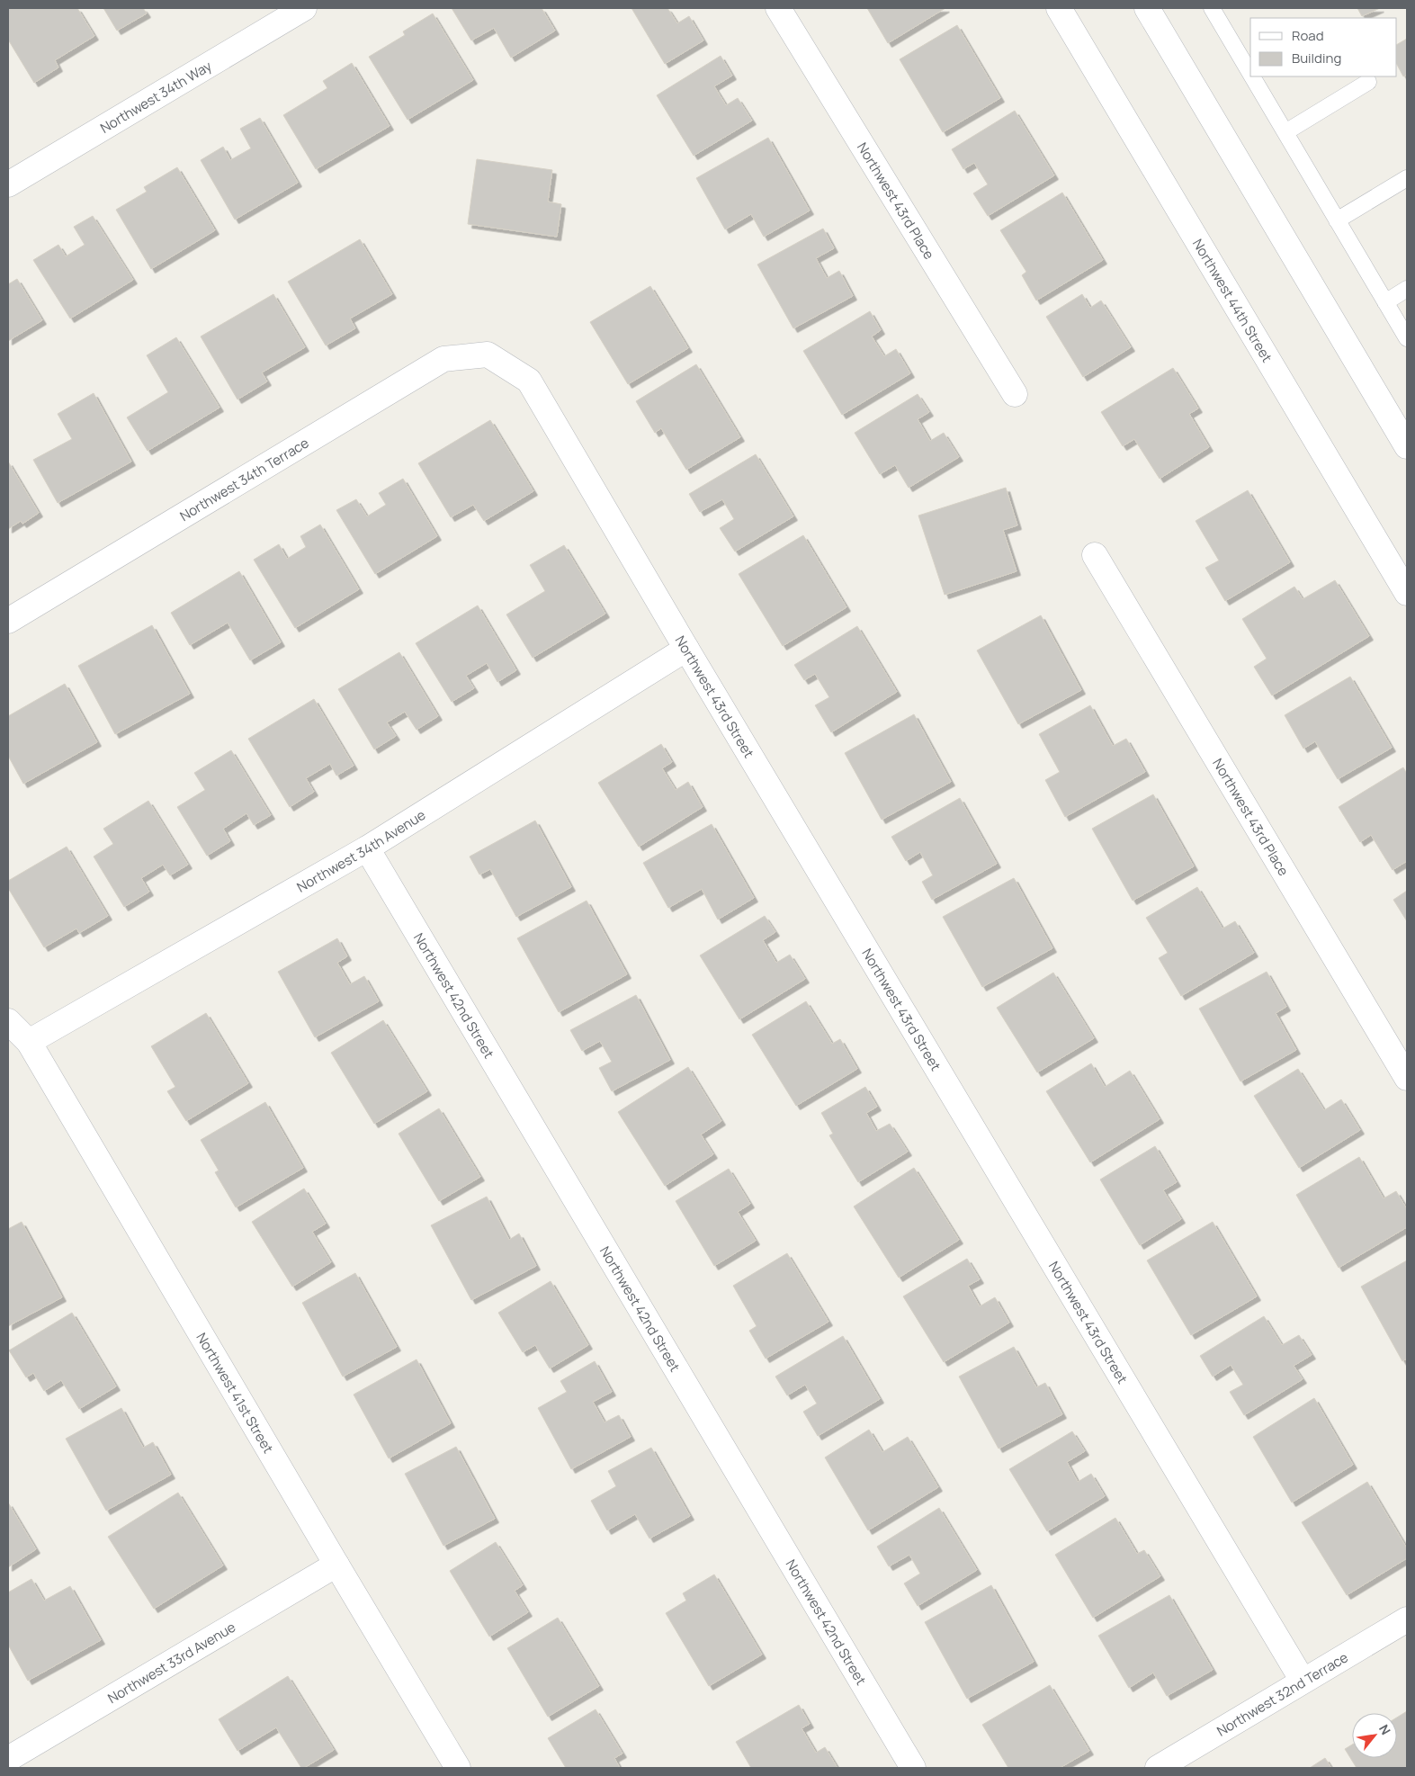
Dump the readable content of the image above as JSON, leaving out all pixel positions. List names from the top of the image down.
{
  "streets": {
    "street": [
      "Northwest 34th Way",
      "Northwest 43rd Place",
      "Northwest 44th Street",
      "Northwest 34th Terrace",
      "Northwest 43rd Street",
      "Northwest 34th Avenue",
      "Northwest 42nd Street",
      "Northwest 41st Street",
      "Northwest 33rd Avenue",
      "Northwest 32nd Terrace"
    ]
  },
  "crossings": [
    ["Northwest 34th Terrace", "Northwest 43rd Street"],
    ["Northwest 43rd Street", "Northwest 34th Avenue"],
    ["Northwest 43rd Street", "Northwest 32nd Terrace"],
    ["Northwest 34th Avenue", "Northwest 42nd Street"],
    ["Northwest 34th Avenue", "Northwest 41st Street"],
    ["Northwest 41st Street", "Northwest 33rd Avenue"]
  ],
  "legend": ["Road", "Building"],
  "north": "top right"
}
